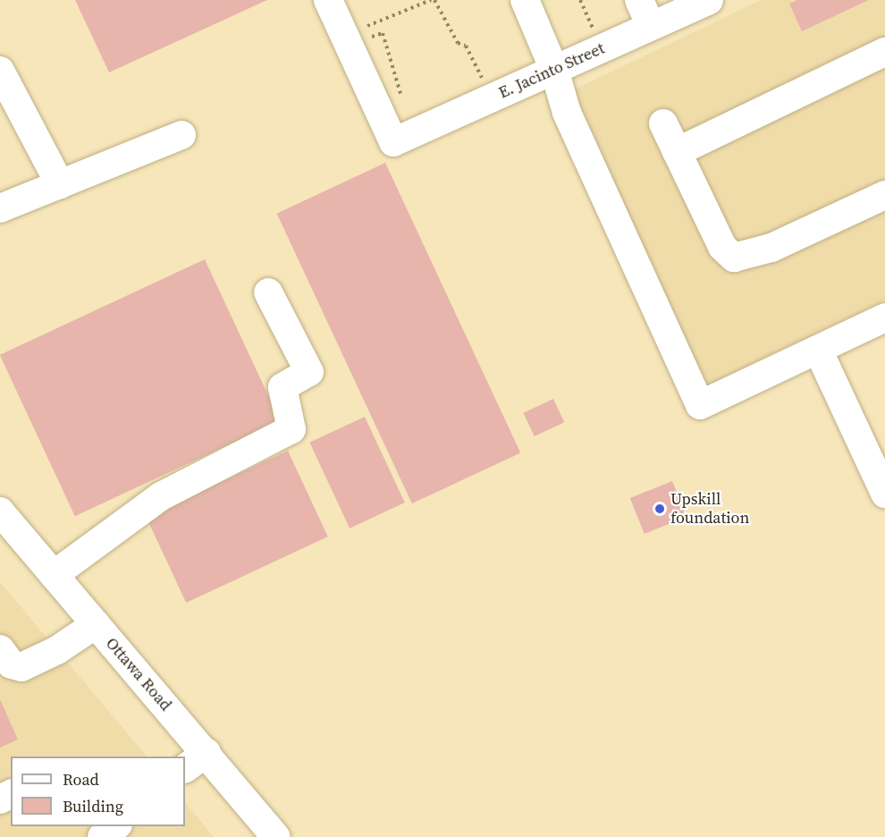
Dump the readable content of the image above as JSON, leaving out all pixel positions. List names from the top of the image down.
{
  "streets": {
    "street": ["E. Jacinto Street", "Ottawa Road"]
  },
  "places": ["Upskill foundation"],
  "legend": ["Road", "Building"]
}
